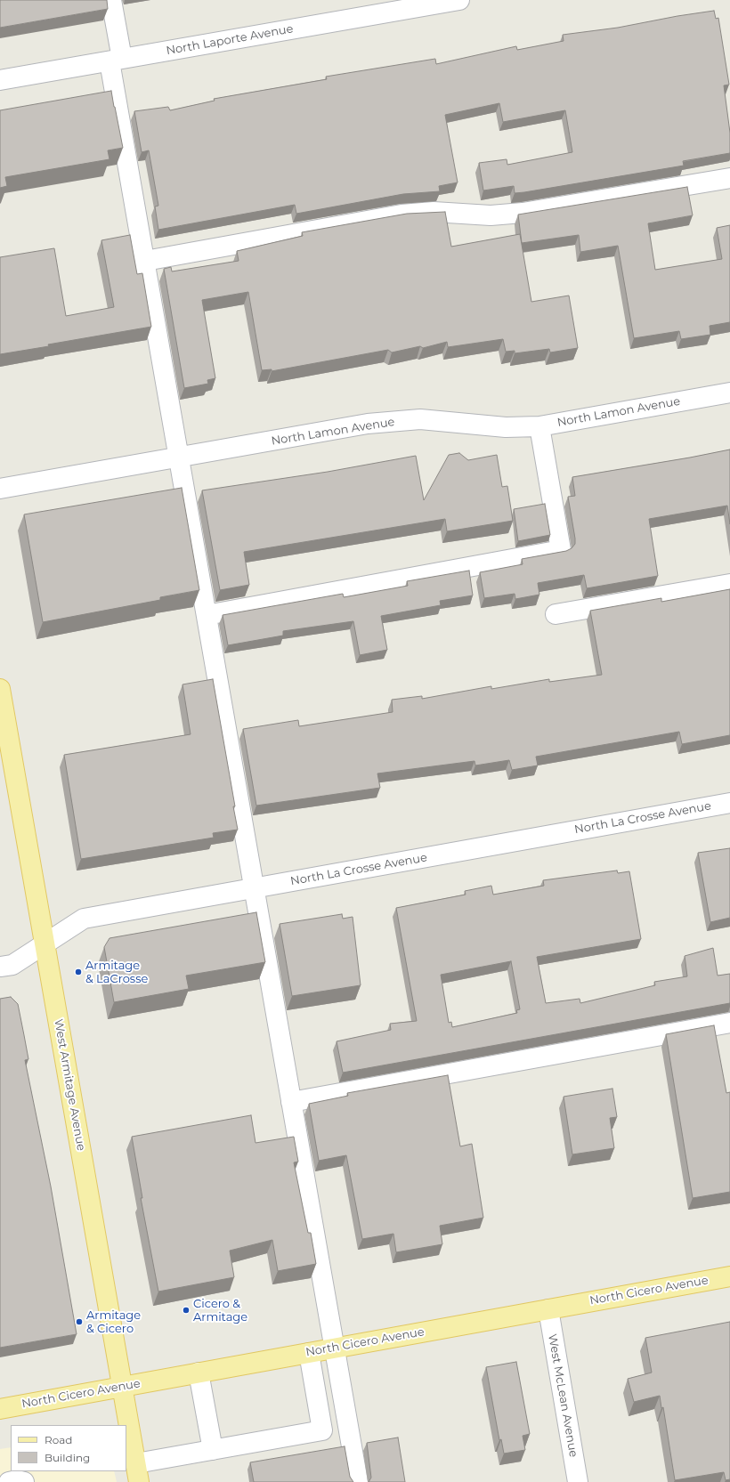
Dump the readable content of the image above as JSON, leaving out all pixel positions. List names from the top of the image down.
{
  "streets": {
    "main road": ["West Armitage Avenue", "North Cicero Avenue"],
    "street": [
      "North Laporte Avenue",
      "North Lamon Avenue",
      "North La Crosse Avenue",
      "West McLean Avenue"
    ]
  },
  "crossings": [
    ["North La Crosse Avenue", "West Armitage Avenue"],
    ["West Armitage Avenue", "North Cicero Avenue"],
    ["North Cicero Avenue", "West McLean Avenue"]
  ],
  "places": ["Armitage & LaCrosse", "Cicero & Armitage", "Armitage & Cicero"],
  "legend": ["Road", "Building"]
}
